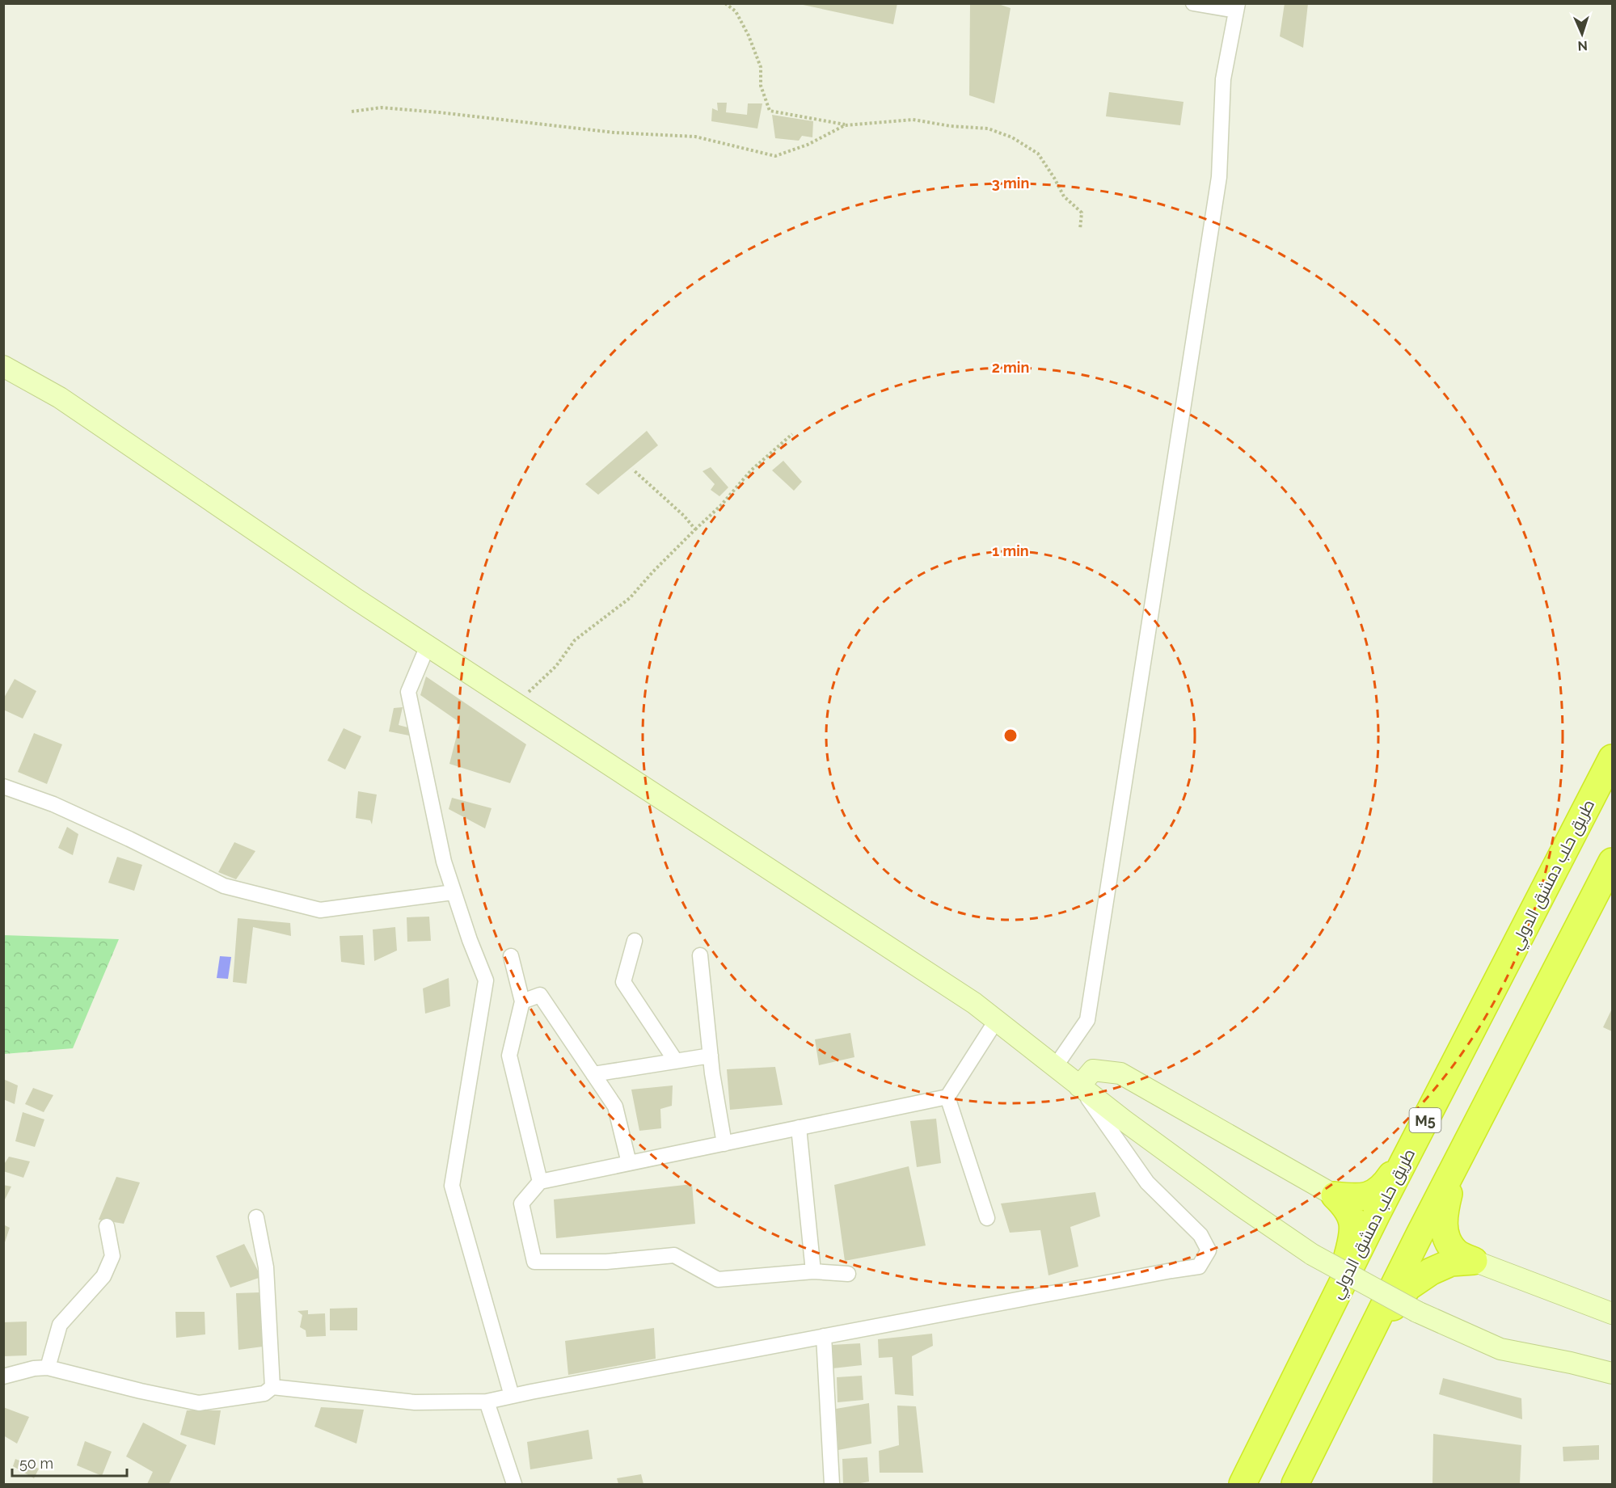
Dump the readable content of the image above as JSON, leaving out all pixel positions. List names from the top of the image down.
{
  "streets": {
    "highway": ["طريق حلب دمشق الدولي", "M5"]
  },
  "scale_bar": "50 m",
  "north": "bottom",
  "rings": ["3 min", "2 min", "1 min"]
}
